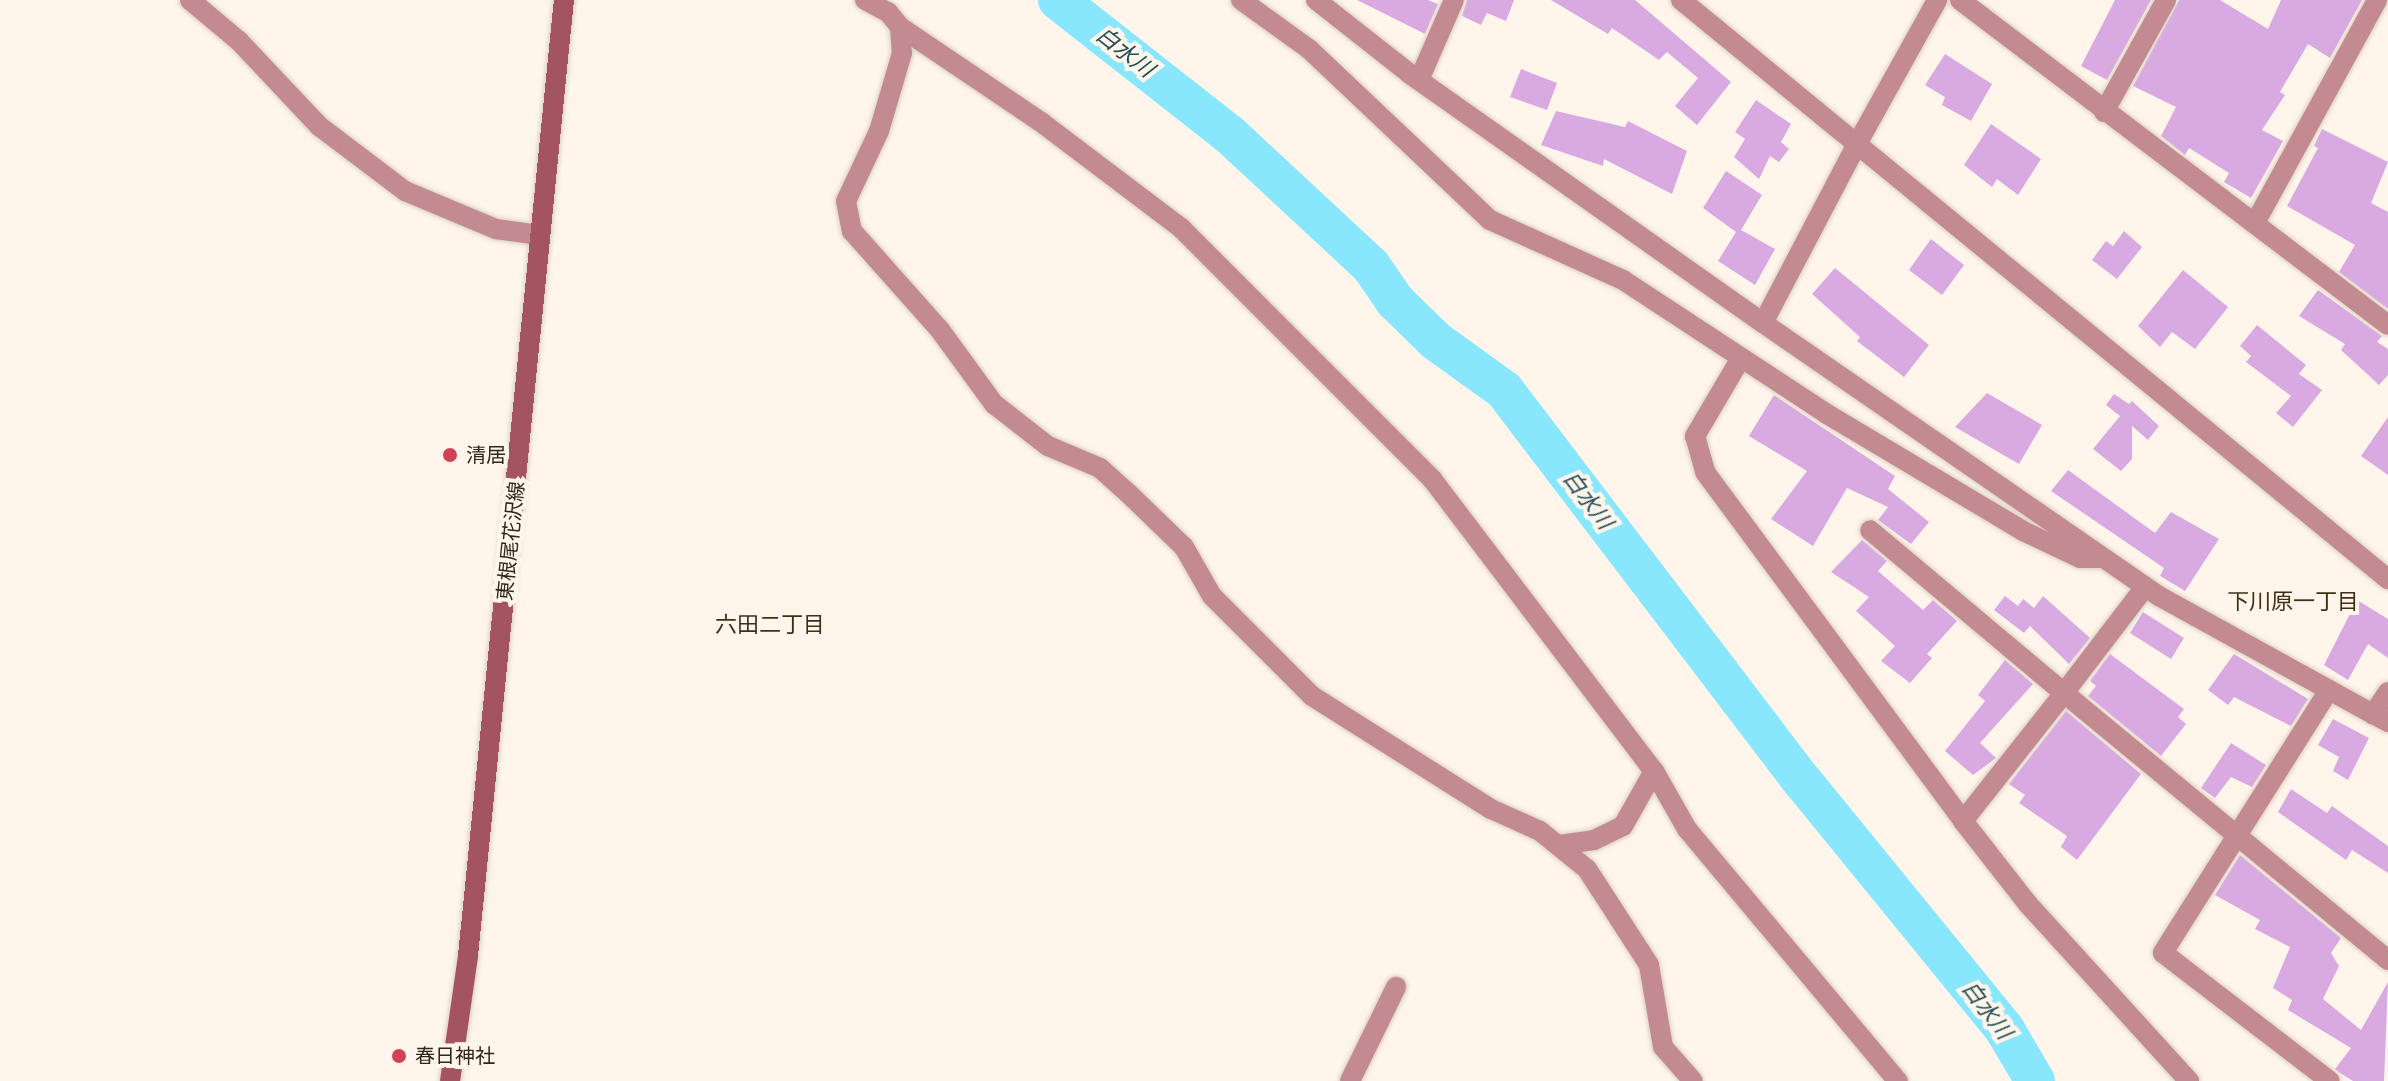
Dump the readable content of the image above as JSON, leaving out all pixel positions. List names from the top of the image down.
{
  "streets": {
    "main road": ["東根尾花沢線"]
  },
  "districts": ["下川原一丁目", "六田二丁目"],
  "water": ["白水川"],
  "places": ["清居", "春日神社"]
}
